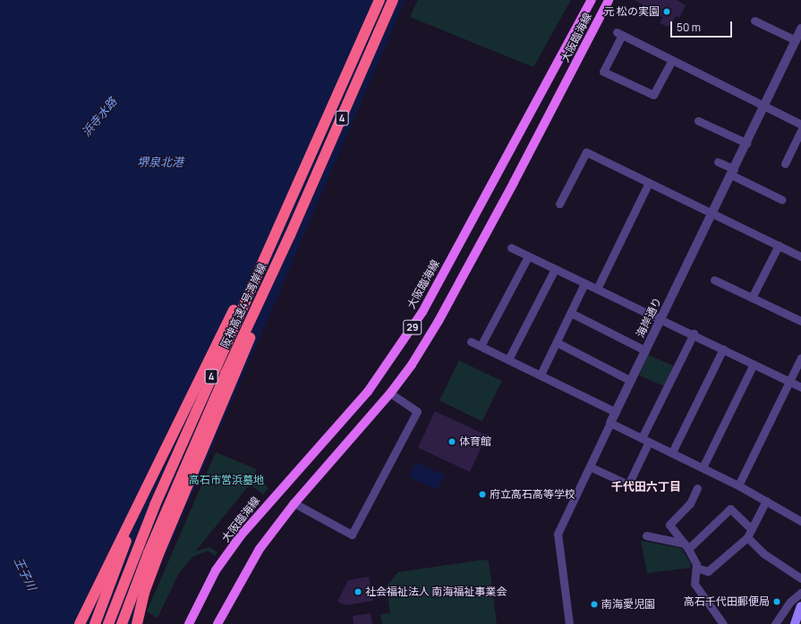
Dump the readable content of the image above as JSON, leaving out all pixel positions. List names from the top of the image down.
{
  "streets": {
    "highway": ["4", "阪神高速4号湾岸線"],
    "main road": ["大阪臨海線", "29"],
    "street": ["海岸通り"]
  },
  "districts": ["千代田六丁目"],
  "water": ["浜寺水路", "堺泉北港", "王子川"],
  "parks": ["高石市営浜墓地"],
  "places": [
    "元 松の実園",
    "体育館",
    "府立高石高等学校",
    "社会福祉法人 南海福祉事業会",
    "高石千代田郵便局",
    "南海愛児園"
  ],
  "scale_bar": "50 m"
}
